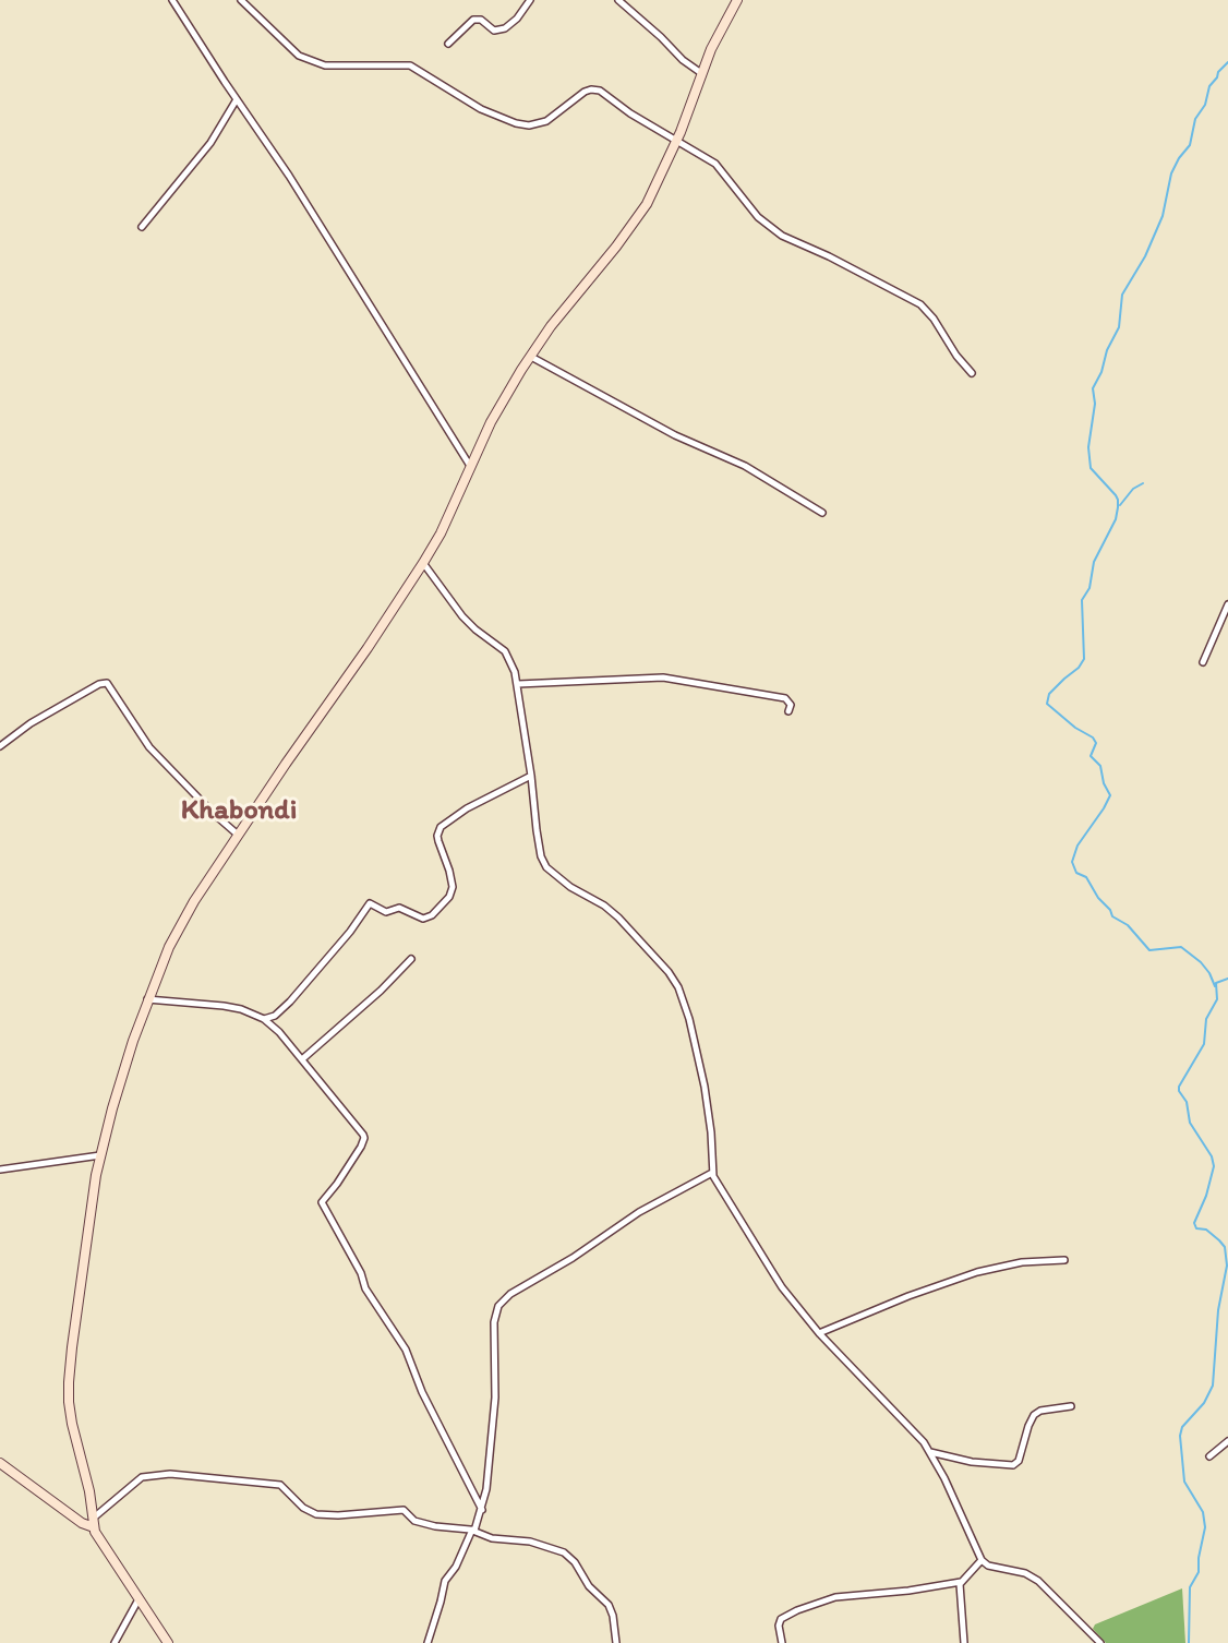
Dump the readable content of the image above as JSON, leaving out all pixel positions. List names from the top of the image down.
{
  "districts": ["Khabondi"]
}
